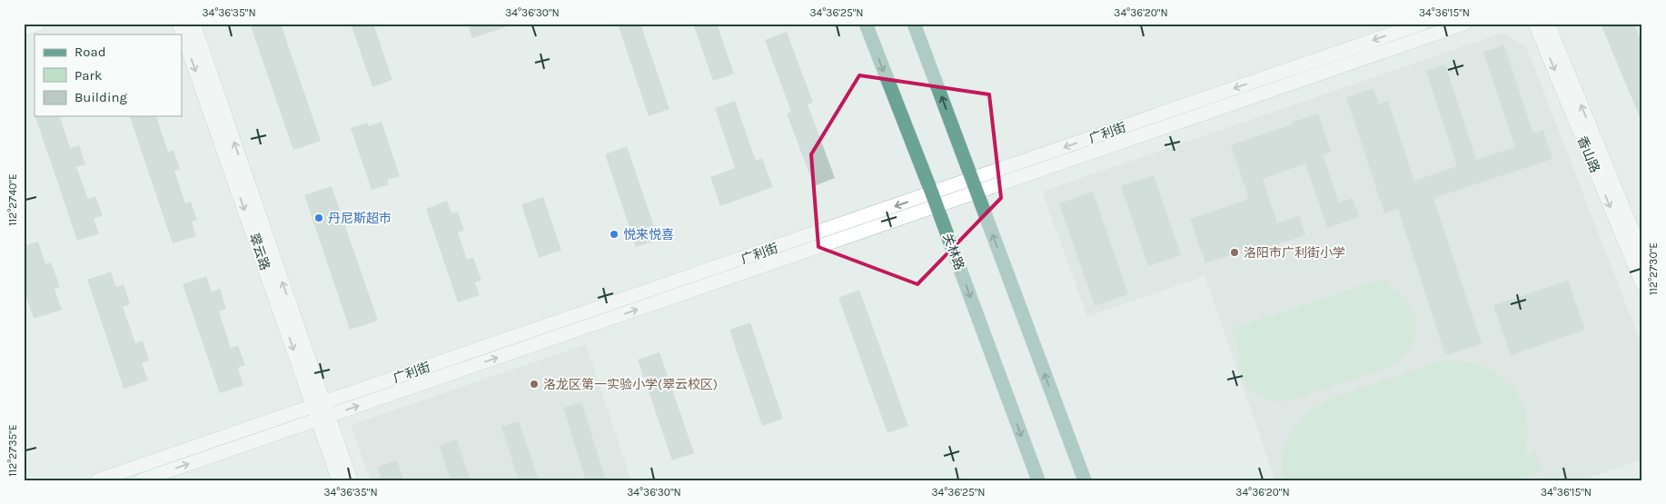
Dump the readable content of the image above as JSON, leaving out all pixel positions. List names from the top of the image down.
{
  "streets": {
    "main road": ["关林路"],
    "street": ["广利街", "香山路", "翠云路"]
  },
  "crossings": [
    ["广利街", "翠云路"],
    ["广利街", "关林路"]
  ],
  "places": [
    "丹尼斯超市",
    "悦来悦喜",
    "洛阳市广利街小学",
    "洛龙区第一实验小学(翠云校区)"
  ],
  "legend": ["Road", "Park", "Building"],
  "coordinates": [
    "34°36'35\"N",
    "34°36'30\"N",
    "34°36'25\"N",
    "34°36'20\"N",
    "34°36'15\"N",
    "112°27'40\"E",
    "112°27'30\"E",
    "112°27'35\"E"
  ]
}
